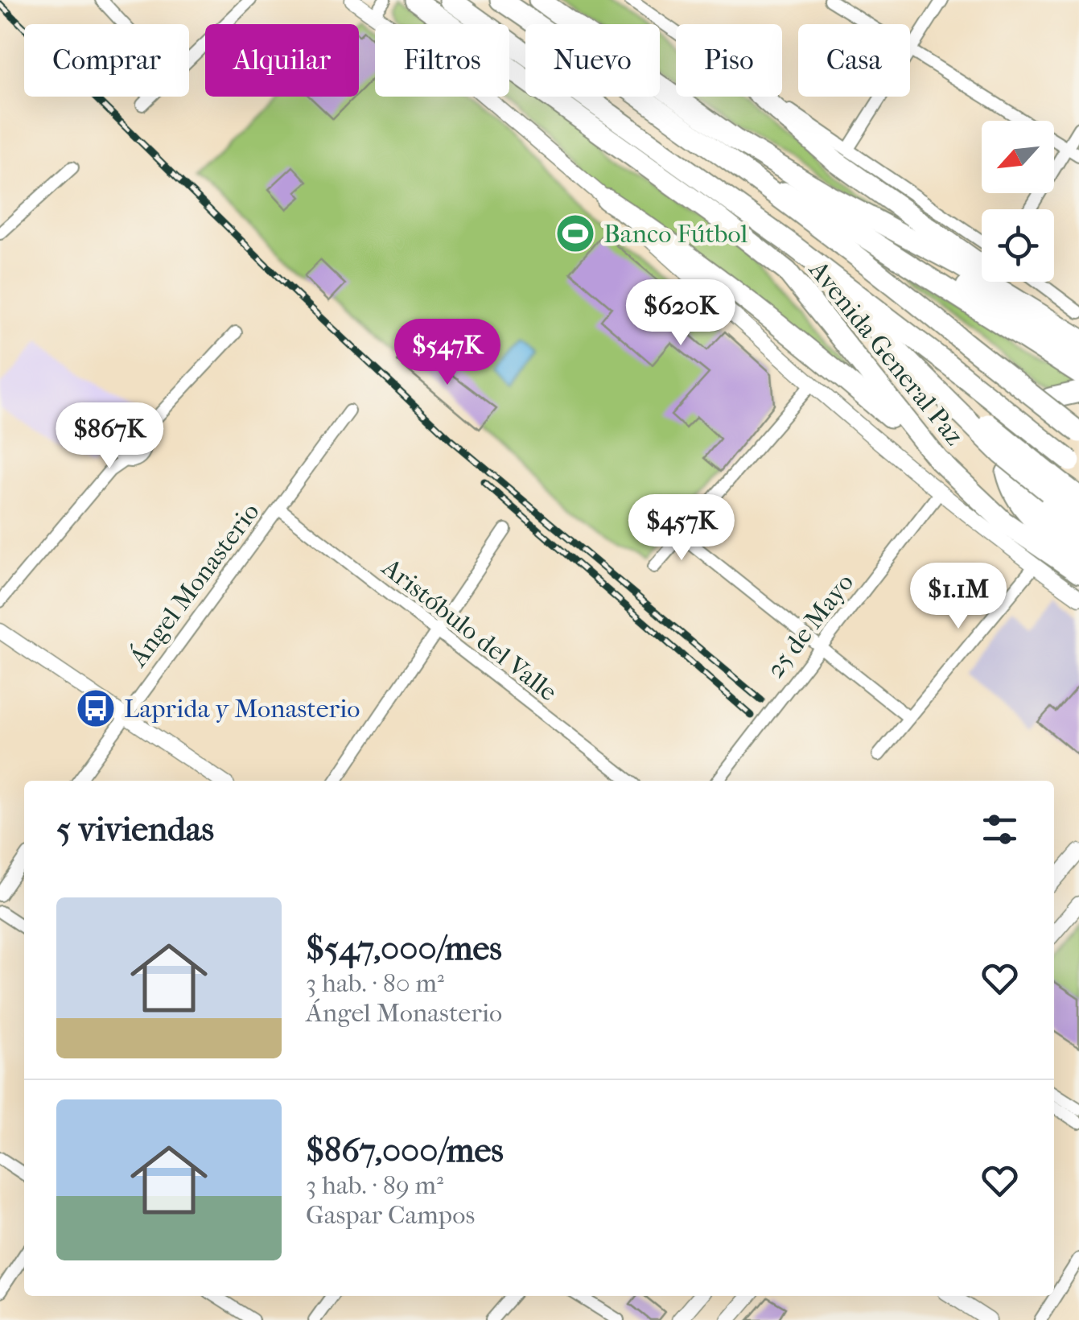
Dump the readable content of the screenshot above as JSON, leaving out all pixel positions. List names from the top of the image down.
{
  "streets": {
    "highway": ["Avenida General Paz"],
    "street": ["Ángel Monasterio", "25 de Mayo", "Aristóbulo del Valle"]
  },
  "crossings": [
    ["Ángel Monasterio", "Aristóbulo del Valle"]
  ],
  "places": {
    "sports": ["Banco Fútbol"],
    "bus stop": ["Laprida y Monasterio"]
  },
  "north": "bottom left",
  "page": {
    "chip": [
      "Comprar",
      "Alquilar",
      "Filtros",
      "Nuevo",
      "Piso",
      "Casa"
    ],
    "price": [
      "$620K",
      "$547K",
      "$867K",
      "$457K",
      "$1.1M"
    ],
    "heading": "5 viviendas",
    "list": [
      {
        "name": "$547,000/mes",
        "note": "3 hab. · 80 m² · Ángel Monasterio"
      },
      {
        "name": "$867,000/mes",
        "note": "3 hab. · 89 m² · Gaspar Campos"
      }
    ]
  }
}
